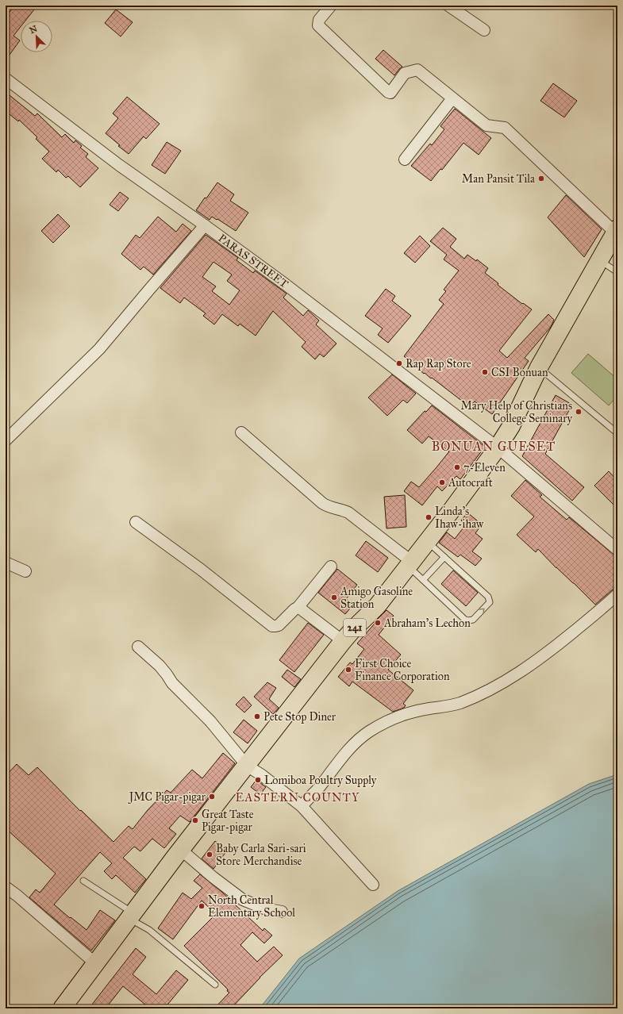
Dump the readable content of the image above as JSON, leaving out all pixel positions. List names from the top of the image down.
{
  "streets": {
    "main road": ["241"],
    "street": ["PARAS STREET"]
  },
  "crossings": [
    ["PARAS STREET", "241"]
  ],
  "districts": ["BONUAN GUESET", "EASTERN COUNTY"],
  "places": [
    "Man Pansit Tila",
    "Rap Rap Store",
    "CSI Bonuan",
    "Mary Help of Christians College Seminary",
    "7-Eleven",
    "Autocraft",
    "Linda's Ihaw-ihaw",
    "Amigo Gasoline Station",
    "Abraham's Lechon",
    "First Choice Finance Corporation",
    "Pete Stop Diner",
    "Lomiboa Poultry Supply",
    "JMC Pigar-pigar",
    "Great Taste Pigar-pigar",
    "Baby Carla Sari-sari Store Merchandise",
    "North Central Elementary School"
  ],
  "north": "top left"
}
